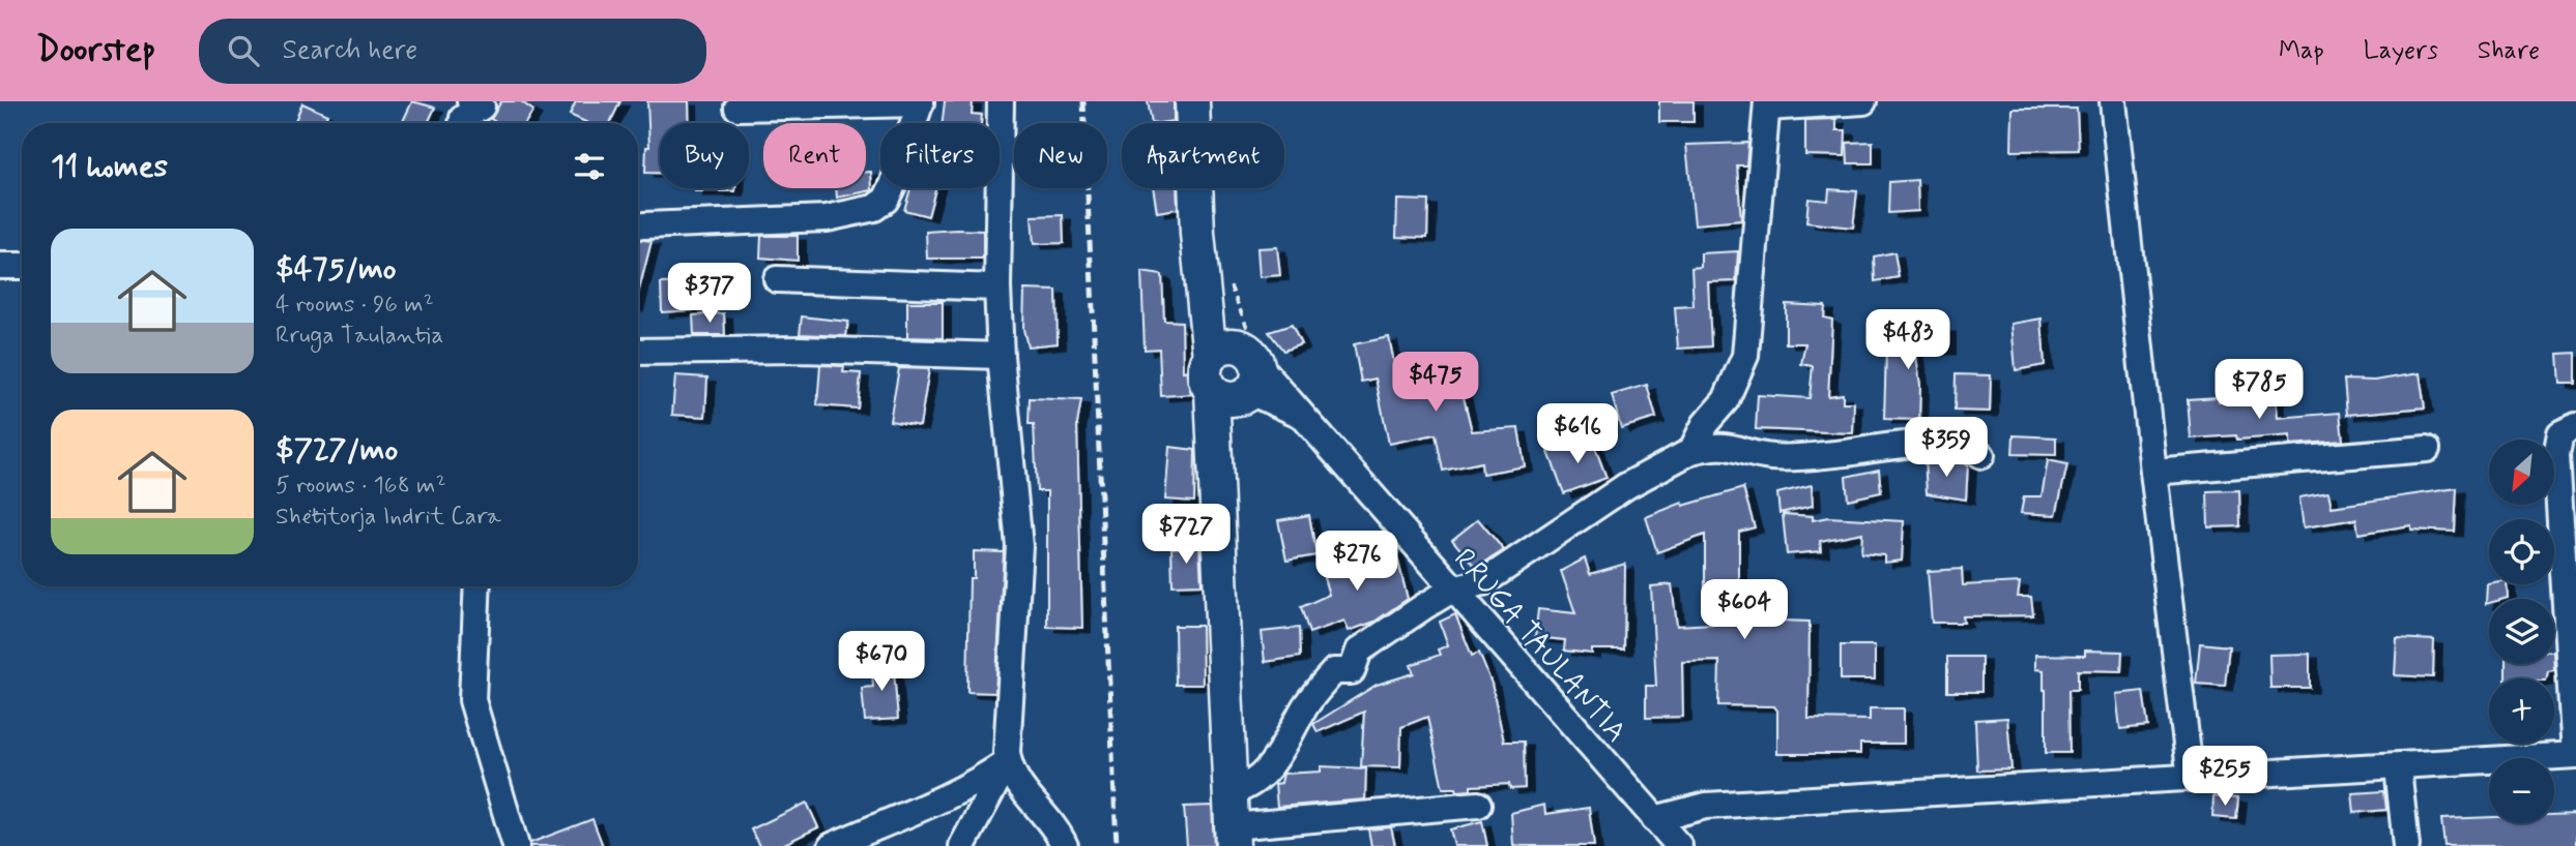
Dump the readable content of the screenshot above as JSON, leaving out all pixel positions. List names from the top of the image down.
{
  "streets": {
    "street": ["RRUGA TAULANTIA"]
  },
  "north": "bottom left",
  "page": {
    "header": "Doorstep",
    "search": "Search here",
    "nav": ["Map", "Layers", "Share"],
    "chip": [
      "Buy",
      "Rent",
      "Filters",
      "New",
      "Apartment"
    ],
    "heading": "11 homes",
    "list": [
      {
        "name": "$475/mo",
        "note": "4 rooms · 96 m² · Rruga Taulantia"
      },
      {
        "name": "$727/mo",
        "note": "5 rooms · 168 m² · Shëtitorja Indrit Cara"
      }
    ],
    "price": [
      "$377",
      "$483",
      "$475",
      "$785",
      "$616",
      "$359",
      "$727",
      "$276",
      "$604",
      "$670",
      "$255"
    ],
    "map_buttons": ["+", "−"]
  }
}
